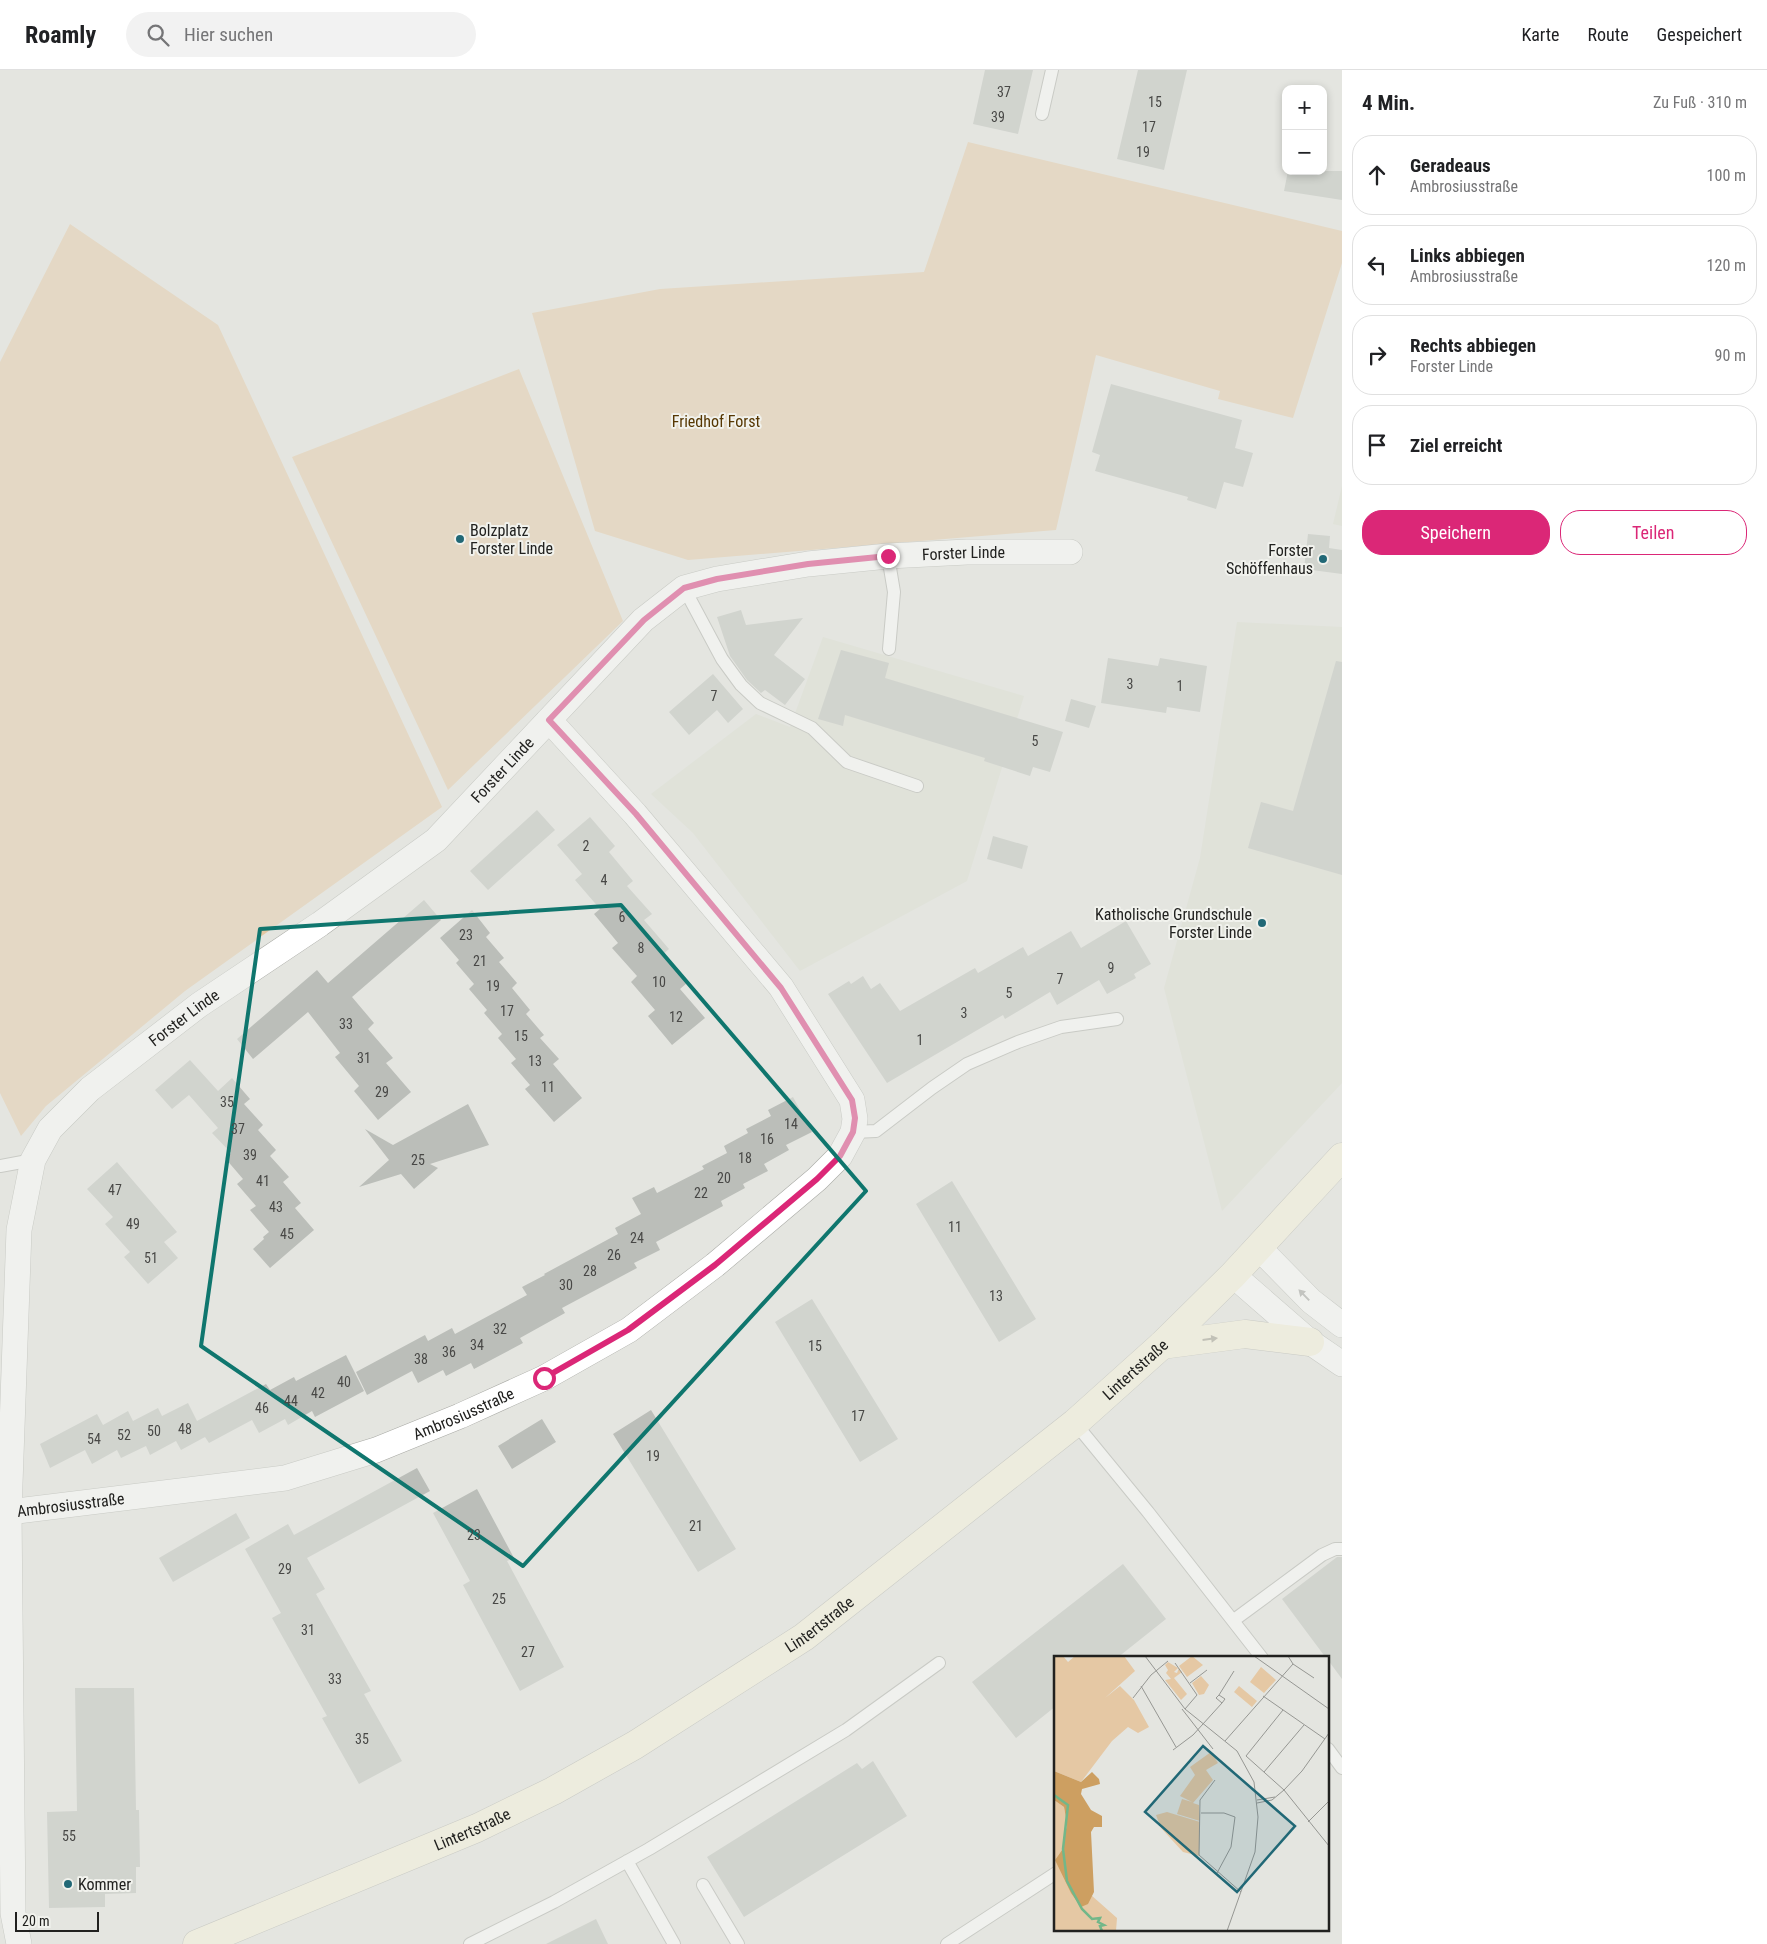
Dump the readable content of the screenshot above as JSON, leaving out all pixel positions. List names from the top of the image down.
{
  "streets": {
    "main road": ["Lintertstraße"],
    "street": ["Forster Linde", "Ambrosiusstraße"]
  },
  "crossings": [
    ["Forster Linde", "Ambrosiusstraße"]
  ],
  "parks": ["Friedhof Forst"],
  "places": [
    "Bolzplatz Forster Linde",
    "Forster Schöffenhaus",
    "Katholische Grundschule Forster Linde",
    "Kommer"
  ],
  "house_numbers": [
    "37",
    "15",
    "39",
    "17",
    "19",
    "3",
    "1",
    "7",
    "5",
    "2",
    "4",
    "6",
    "23",
    "8",
    "21",
    "9",
    "7",
    "10",
    "19",
    "5",
    "17",
    "3",
    "12",
    "33",
    "15",
    "1",
    "31",
    "13",
    "11",
    "29",
    "35",
    "14",
    "37",
    "16",
    "39",
    "18",
    "25",
    "20",
    "41",
    "47",
    "22",
    "43",
    "49",
    "11",
    "45",
    "24",
    "26",
    "51",
    "28",
    "30",
    "13",
    "32",
    "34",
    "15",
    "36",
    "38",
    "40",
    "42",
    "44",
    "46",
    "17",
    "48",
    "50",
    "52",
    "54",
    "19",
    "21",
    "23",
    "29",
    "25",
    "31",
    "27",
    "33",
    "35",
    "55"
  ],
  "scale_bar": "20 m",
  "page": {
    "header": "Roamly",
    "search": "Hier suchen",
    "nav": ["Karte", "Route", "Gespeichert"],
    "heading": ["4 Min.", "Zu Fuß · 310 m"],
    "map_buttons": ["+", "−"],
    "list": [
      ["Geradeaus", "Ambrosiusstraße", "100 m"],
      ["Links abbiegen", "Ambrosiusstraße", "120 m"],
      ["Rechts abbiegen", "Forster Linde", "90 m"],
      "Ziel erreicht"
    ],
    "buttons": ["Speichern", "Teilen"],
    "scale": "20 m"
  }
}
